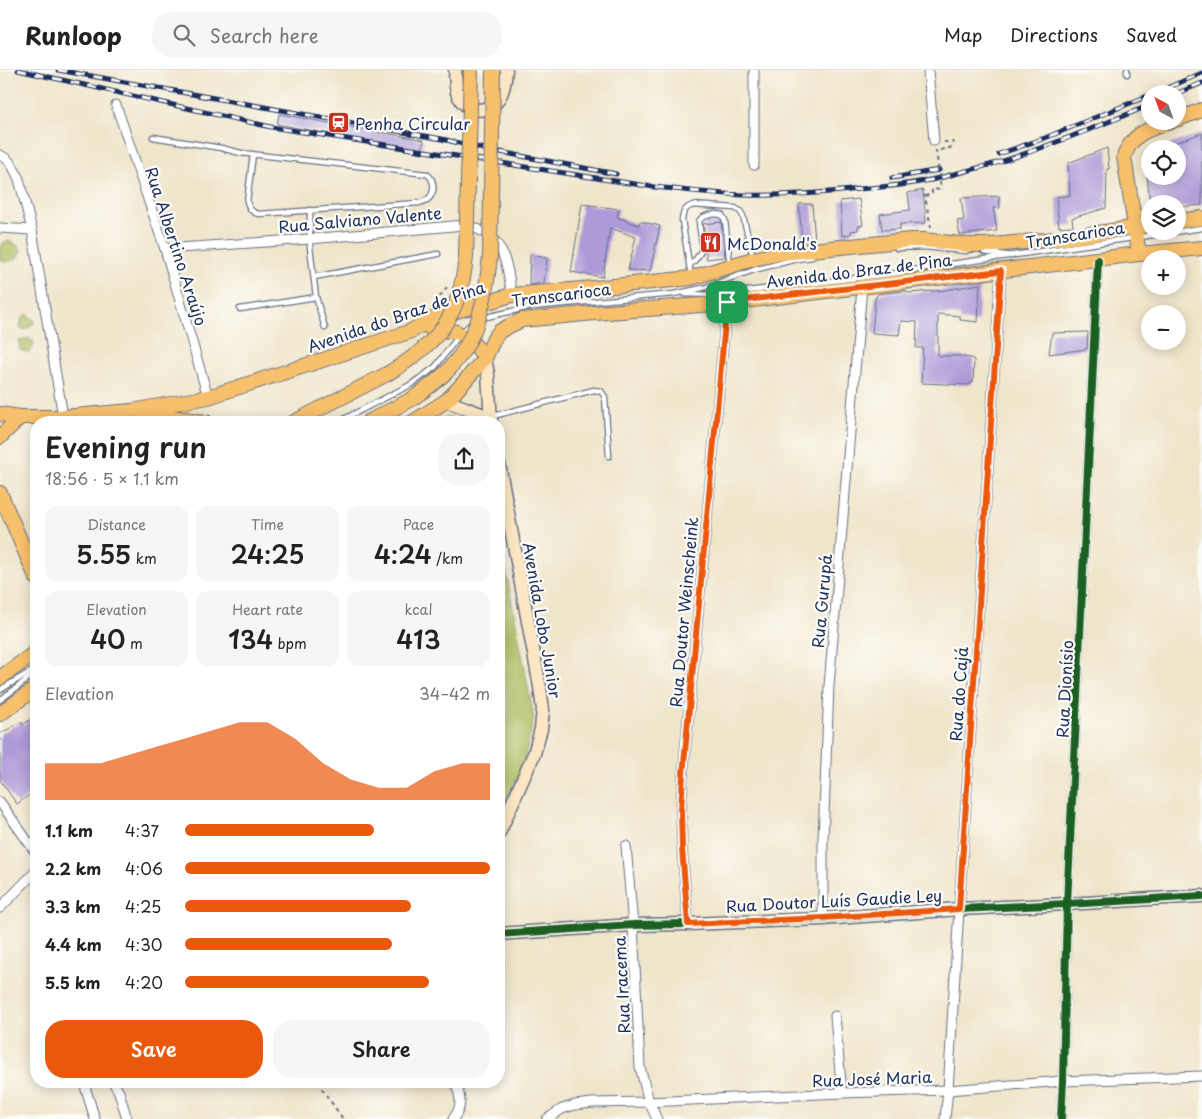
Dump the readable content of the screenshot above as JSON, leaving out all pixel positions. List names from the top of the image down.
{
  "streets": {
    "main road": ["Avenida do Braz de Pina"],
    "street": [
      "Rua Salviano Valente",
      "Rua Albertino Araújo",
      "Rua Gurupá",
      "Rua Doutor Weinscheink",
      "Avenida Lobo Junior",
      "Rua Dionísio",
      "Rua do Cajá",
      "Rua Doutor Luís Gaudie Ley",
      "Rua Iracema",
      "Rua José Maria"
    ],
    "lane": ["Transcarioca"]
  },
  "crossings": [
    ["Rua Salviano Valente", "Rua Albertino Araújo"],
    ["Rua Salviano Valente", "Avenida do Braz de Pina"],
    ["Transcarioca", "Avenida do Braz de Pina"],
    ["Rua Albertino Araújo", "Avenida do Braz de Pina"],
    ["Avenida do Braz de Pina", "Rua Gurupá"],
    ["Avenida do Braz de Pina", "Rua Doutor Weinscheink"],
    ["Avenida do Braz de Pina", "Rua Dionísio"],
    ["Avenida do Braz de Pina", "Rua do Cajá"],
    ["Rua Gurupá", "Rua Doutor Luís Gaudie Ley"],
    ["Rua Doutor Weinscheink", "Rua Doutor Luís Gaudie Ley"],
    ["Rua Dionísio", "Rua Doutor Luís Gaudie Ley"],
    ["Rua Dionísio", "Rua José Maria"],
    ["Rua do Cajá", "Rua Doutor Luís Gaudie Ley"],
    ["Rua do Cajá", "Rua José Maria"],
    ["Rua Doutor Luís Gaudie Ley", "Rua Iracema"],
    ["Rua Iracema", "Rua José Maria"]
  ],
  "places": {
    "station": ["Penha Circular"],
    "restaurant": ["McDonald's"]
  },
  "north": "top left",
  "page": {
    "header": "Runloop",
    "search": "Search here",
    "nav": ["Map", "Directions", "Saved"],
    "map_buttons": ["+", "−"],
    "heading": ["Evening run", "18:56 · 5 × 1.1 km"],
    "stats": [
      ["Distance", "5.55 km"],
      ["Time", "24:25"],
      ["Pace", "4:24 /km"],
      ["Elevation", "40 m"],
      ["Heart rate", "134 bpm"],
      ["kcal", "413"]
    ],
    "chart": ["Elevation", "34–42 m"],
    "list": [
      {
        "name": "1.1 km",
        "note": "4:37"
      },
      {
        "name": "2.2 km",
        "note": "4:06"
      },
      {
        "name": "3.3 km",
        "note": "4:25"
      },
      {
        "name": "4.4 km",
        "note": "4:30"
      },
      {
        "name": "5.5 km",
        "note": "4:20"
      }
    ],
    "buttons": ["Save", "Share"]
  }
}
